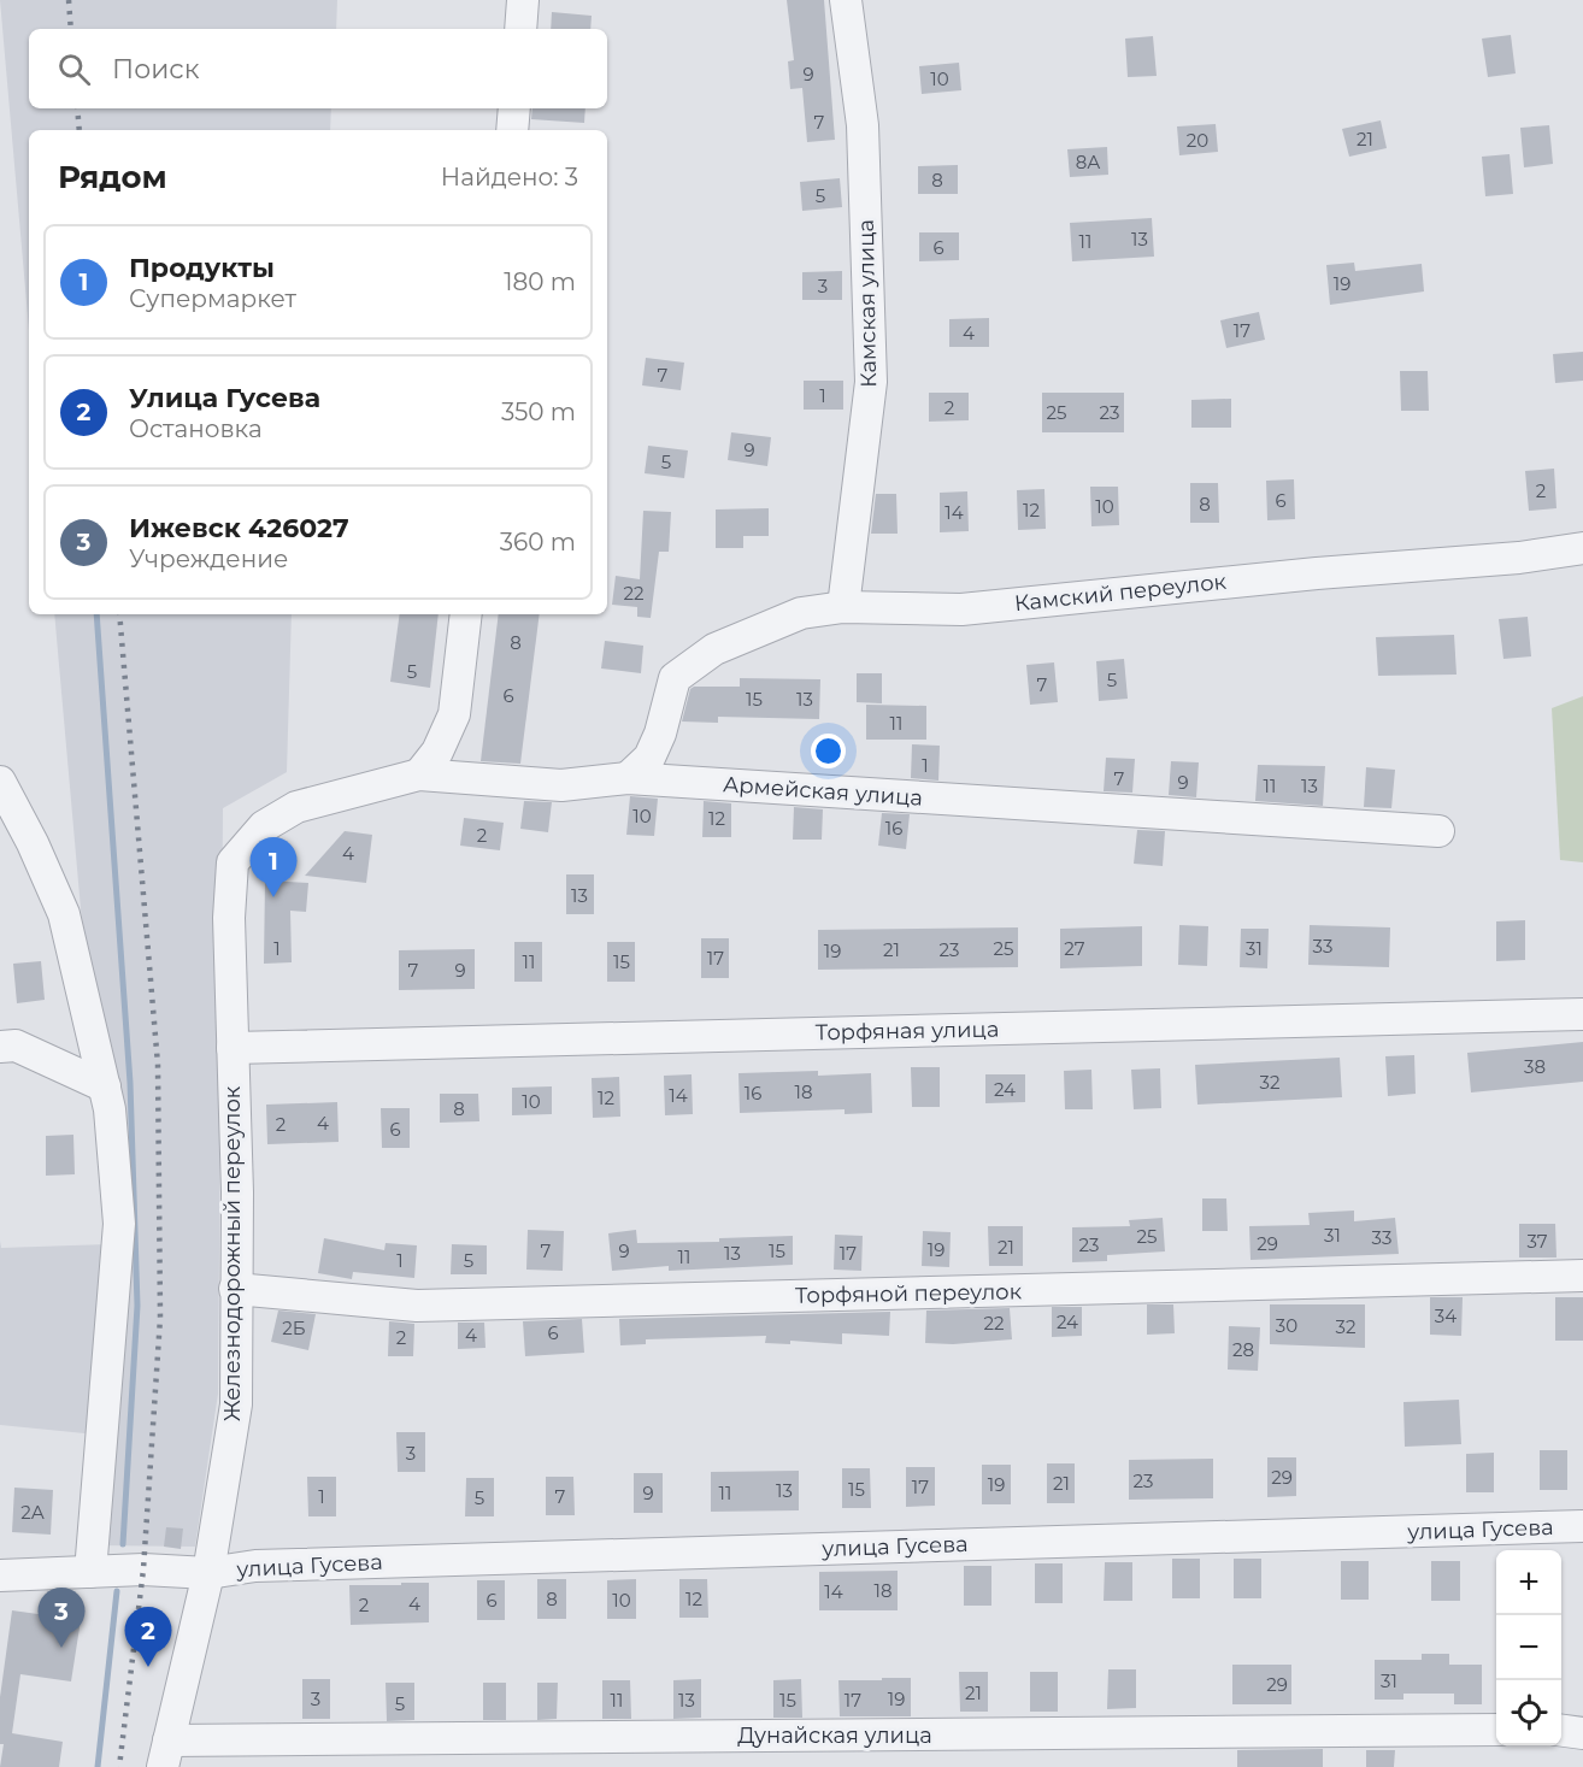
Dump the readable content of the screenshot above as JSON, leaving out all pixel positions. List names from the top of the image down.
{
  "streets": {
    "street": [
      "Камская улица",
      "Камский переулок",
      "Армейская улица",
      "Торфяная улица",
      "Железнодорожный переулок",
      "Торфяной переулок",
      "улица Гусева",
      "Дунайская улица"
    ]
  },
  "crossings": [
    ["Камская улица", "Камский переулок"],
    ["Камский переулок", "Армейская улица"],
    ["Армейская улица", "Железнодорожный переулок"],
    ["Торфяная улица", "Железнодорожный переулок"],
    ["Железнодорожный переулок", "Торфяной переулок"],
    ["Железнодорожный переулок", "улица Гусева"],
    ["Железнодорожный переулок", "Дунайская улица"]
  ],
  "house_numbers": [
    "9",
    "10",
    "7",
    "21",
    "20",
    "8А",
    "8",
    "5",
    "13",
    "11",
    "6",
    "19",
    "3",
    "17",
    "4",
    "7",
    "1",
    "2",
    "25",
    "23",
    "9",
    "5",
    "2",
    "6",
    "8",
    "10",
    "12",
    "14",
    "22",
    "8",
    "5",
    "5",
    "7",
    "6",
    "15",
    "13",
    "11",
    "1",
    "7",
    "9",
    "11",
    "13",
    "10",
    "12",
    "16",
    "2",
    "4",
    "13",
    "33",
    "1",
    "25",
    "27",
    "31",
    "21",
    "23",
    "19",
    "17",
    "11",
    "15",
    "7",
    "9",
    "38",
    "32",
    "24",
    "18",
    "16",
    "14",
    "12",
    "10",
    "8",
    "4",
    "2",
    "6",
    "31",
    "25",
    "33",
    "37",
    "29",
    "23",
    "21",
    "19",
    "7",
    "9",
    "15",
    "13",
    "17",
    "11",
    "1",
    "5",
    "34",
    "24",
    "22",
    "30",
    "32",
    "2Б",
    "6",
    "4",
    "2",
    "28",
    "3",
    "29",
    "23",
    "21",
    "19",
    "17",
    "15",
    "13",
    "9",
    "11",
    "1",
    "7",
    "5",
    "2А",
    "18",
    "14",
    "8",
    "12",
    "6",
    "10",
    "4",
    "2",
    "31",
    "29",
    "21",
    "3",
    "19",
    "11",
    "13",
    "15",
    "17",
    "5"
  ],
  "page": {
    "search": "Поиск",
    "heading": ["Рядом", "Найдено: 3"],
    "list": [
      {
        "mark": "1",
        "name": "Продукты",
        "note": "Супермаркет",
        "value": "180 m"
      },
      {
        "mark": "2",
        "name": "Улица Гусева",
        "note": "Остановка",
        "value": "350 m"
      },
      {
        "mark": "3",
        "name": "Ижевск 426027",
        "note": "Учреждение",
        "value": "360 m"
      }
    ],
    "pins": ["1", "3", "2"],
    "map_buttons": ["+", "−"]
  }
}
